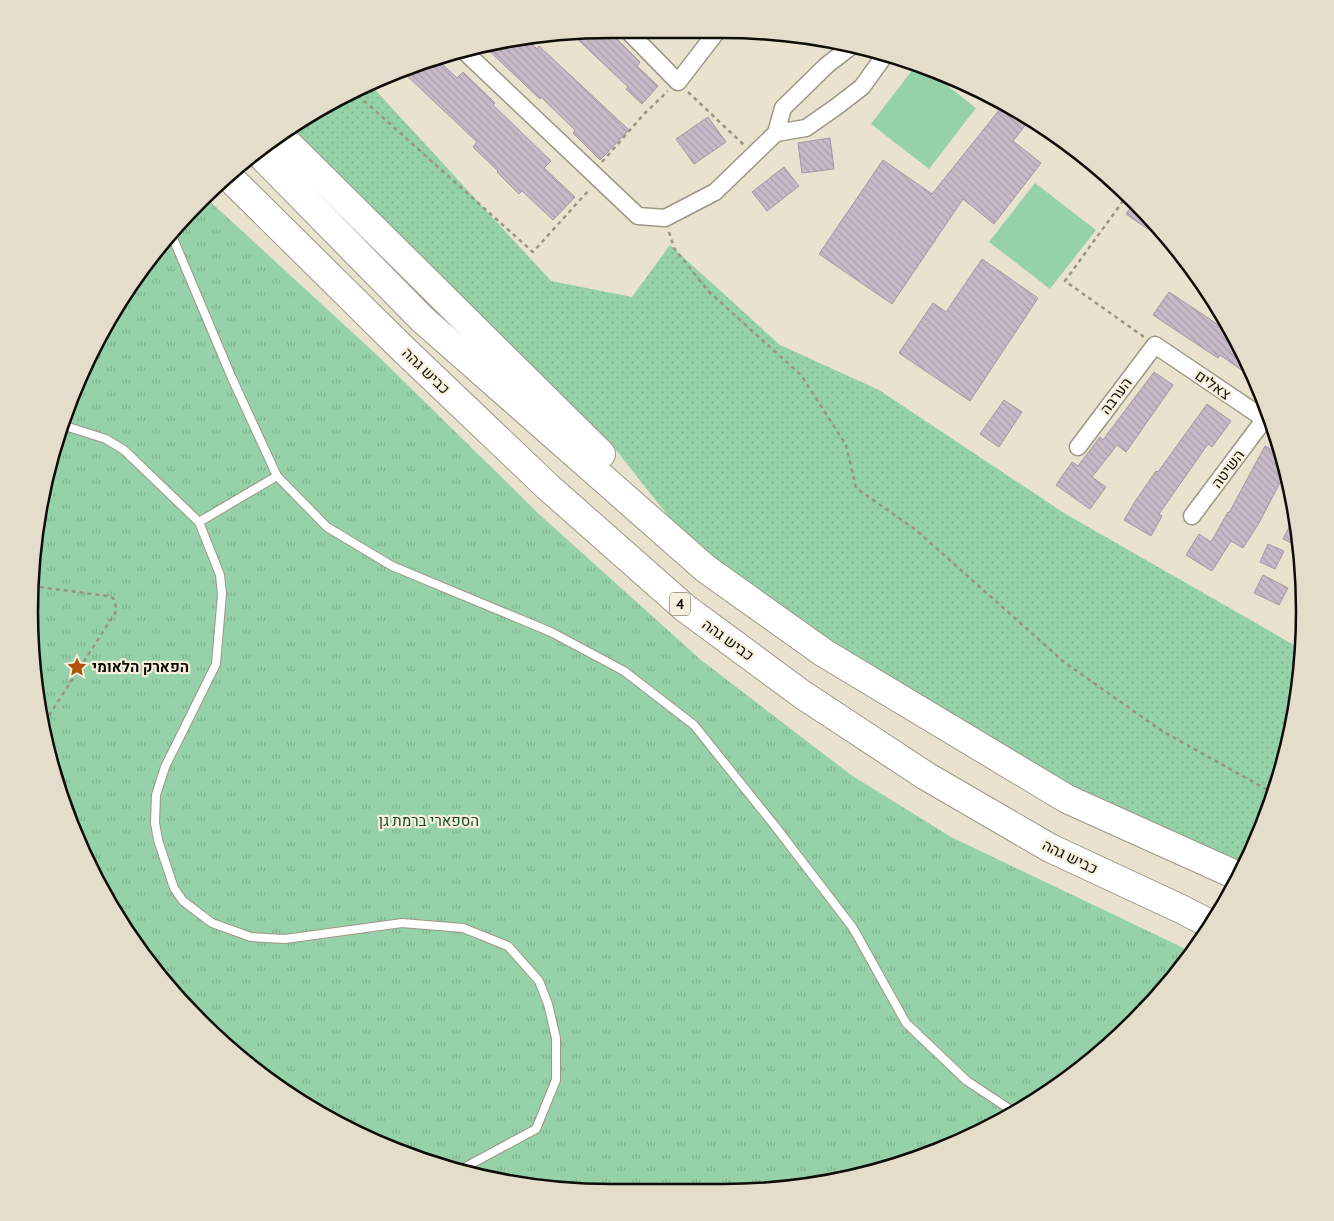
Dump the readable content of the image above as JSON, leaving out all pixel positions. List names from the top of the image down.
{
  "streets": {
    "highway": ["כביש גהה", "4"],
    "street": ["צאלים", "הערבה", "השיטה"]
  },
  "crossings": [
    ["צאלים", "הערבה"]
  ],
  "parks": ["הספארי ברמת גן"],
  "places": {
    "place": ["הפארק הלאומי"]
  }
}
